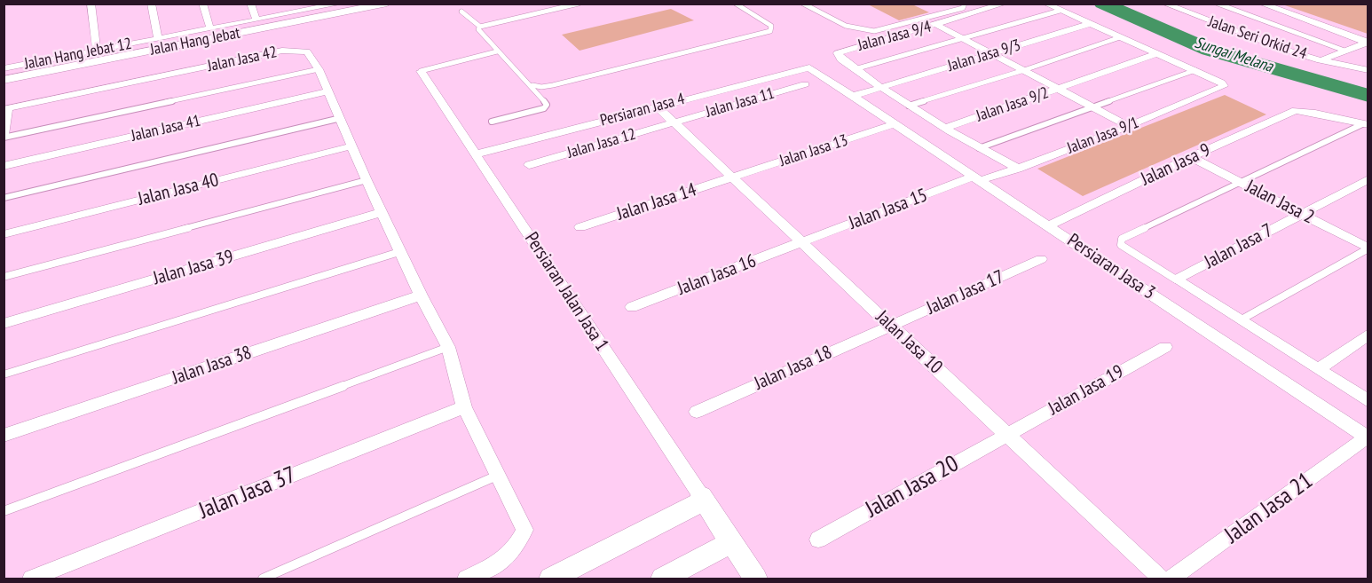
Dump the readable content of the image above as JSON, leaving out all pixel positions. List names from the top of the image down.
{
  "streets": {
    "street": [
      "Jalan Jasa 9/4",
      "Jalan Seri Orkid 24",
      "Jalan Hang Jebat",
      "Jalan Hang Jebat 12",
      "Jalan Jasa 9/3",
      "Jalan Jasa 42",
      "Jalan Jasa 11",
      "Jalan Jasa 9/2",
      "Persiaran Jasa 4",
      "Jalan Jasa 41",
      "Jalan Jasa 9/1",
      "Jalan Jasa 12",
      "Jalan Jasa 13",
      "Jalan Jasa 9",
      "Jalan Jasa 40",
      "Jalan Jasa 14",
      "Jalan Jasa 2",
      "Jalan Jasa 15",
      "Jalan Jasa 7",
      "Persiaran Jasa 3",
      "Jalan Jasa 39",
      "Jalan Jasa 16",
      "Persiaran Jalan Jasa 1",
      "Jalan Jasa 17",
      "Jalan Jasa 10",
      "Jalan Jasa 38",
      "Jalan Jasa 18",
      "Jalan Jasa 19",
      "Jalan Jasa 20",
      "Jalan Jasa 37",
      "Jalan Jasa 21"
    ]
  },
  "crossings": [
    ["Jalan Jasa 9/4", "Jalan Jasa 9/3"],
    ["Jalan Jasa 9/4", "Jalan Jasa 9/2"],
    ["Jalan Hang Jebat", "Jalan Hang Jebat 12"],
    ["Jalan Jasa 42", "Jalan Jasa 41"],
    ["Jalan Jasa 42", "Jalan Jasa 40"],
    ["Jalan Jasa 42", "Jalan Jasa 39"],
    ["Jalan Jasa 42", "Jalan Jasa 38"],
    ["Jalan Jasa 42", "Jalan Jasa 37"],
    ["Jalan Jasa 11", "Jalan Jasa 12"],
    ["Jalan Jasa 11", "Jalan Jasa 10"],
    ["Jalan Jasa 9/2", "Jalan Jasa 9/1"],
    ["Persiaran Jasa 4", "Persiaran Jasa 3"],
    ["Persiaran Jasa 4", "Persiaran Jalan Jasa 1"],
    ["Persiaran Jasa 4", "Jalan Jasa 10"],
    ["Jalan Jasa 9/1", "Jalan Jasa 15"],
    ["Jalan Jasa 9/1", "Persiaran Jasa 3"],
    ["Jalan Jasa 12", "Jalan Jasa 10"],
    ["Jalan Jasa 13", "Jalan Jasa 14"],
    ["Jalan Jasa 13", "Persiaran Jasa 3"],
    ["Jalan Jasa 13", "Jalan Jasa 10"],
    ["Jalan Jasa 9", "Jalan Jasa 2"],
    ["Jalan Jasa 9", "Persiaran Jasa 3"],
    ["Jalan Jasa 14", "Jalan Jasa 10"],
    ["Jalan Jasa 2", "Jalan Jasa 7"],
    ["Jalan Jasa 15", "Persiaran Jasa 3"],
    ["Jalan Jasa 15", "Jalan Jasa 16"],
    ["Jalan Jasa 15", "Jalan Jasa 10"],
    ["Persiaran Jasa 3", "Jalan Jasa 21"],
    ["Jalan Jasa 16", "Jalan Jasa 10"],
    ["Jalan Jasa 17", "Jalan Jasa 10"],
    ["Jalan Jasa 17", "Jalan Jasa 18"],
    ["Jalan Jasa 10", "Jalan Jasa 18"],
    ["Jalan Jasa 10", "Jalan Jasa 19"],
    ["Jalan Jasa 10", "Jalan Jasa 20"],
    ["Jalan Jasa 19", "Jalan Jasa 20"]
  ],
  "water": ["Sungai Melana"]
}
